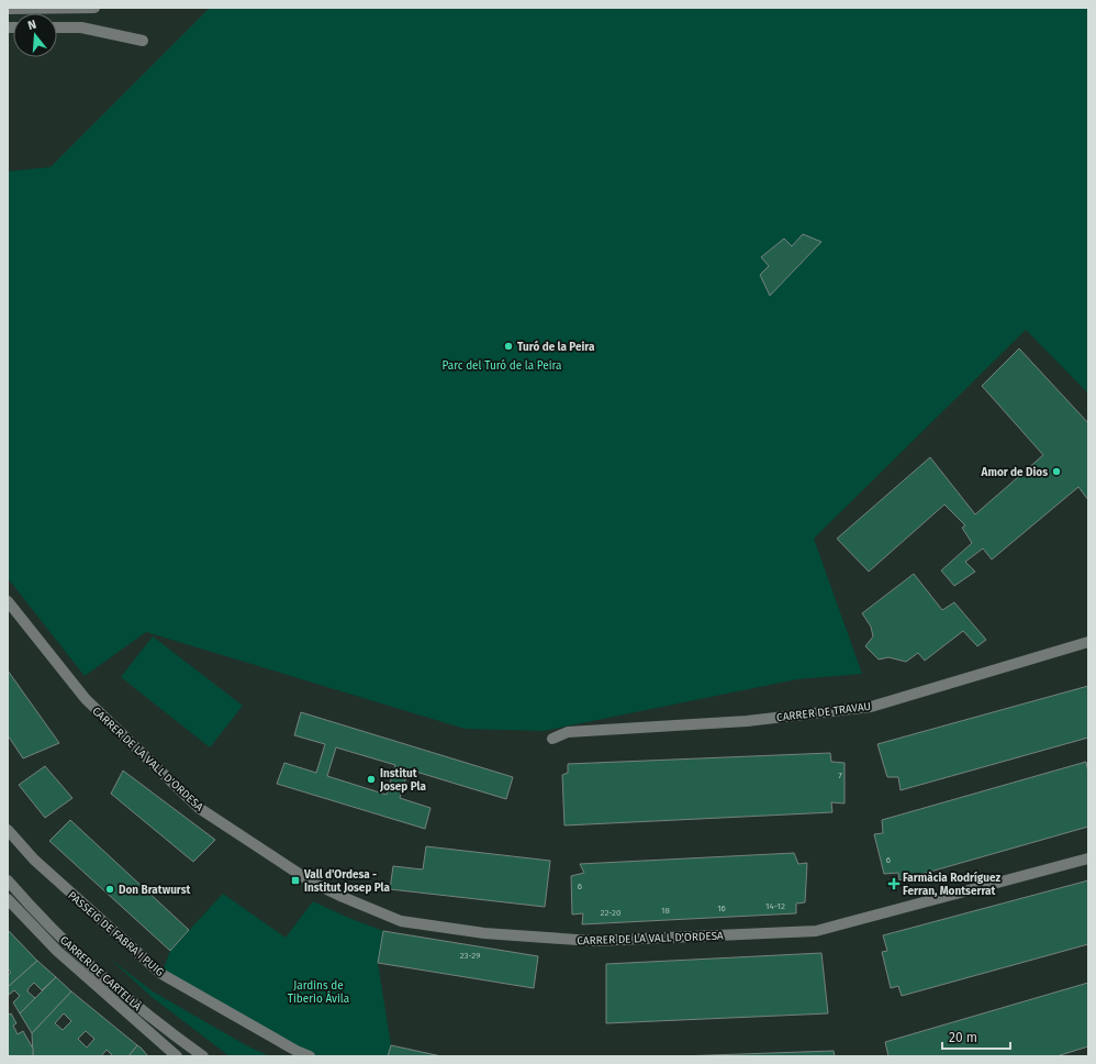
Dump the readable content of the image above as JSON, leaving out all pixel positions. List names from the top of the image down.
{
  "streets": {
    "street": [
      "CARRER DE TRAVAU",
      "CARRER DE LA VALL D'ORDESA",
      "PASSEIG DE FABRA I PUIG",
      "CARRER DE CARTELLÀ"
    ]
  },
  "parks": ["Parc del Turó de la Peira", "Jardins de Tiberio Ávila"],
  "places": {
    "other": [
      "Turó de la Peira",
      "Amor de Dios",
      "Institut Josep Pla",
      "Don Bratwurst"
    ],
    "transit": ["Vall d'Ordesa - Institut Josep Pla"],
    "health": ["Farmàcia Rodríguez Ferran, Montserrat"]
  },
  "house_numbers": [
    "7",
    "6",
    "6",
    "14-12",
    "16",
    "18",
    "22-20",
    "23-29"
  ],
  "scale_bar": "20 m",
  "north": "top"
}
